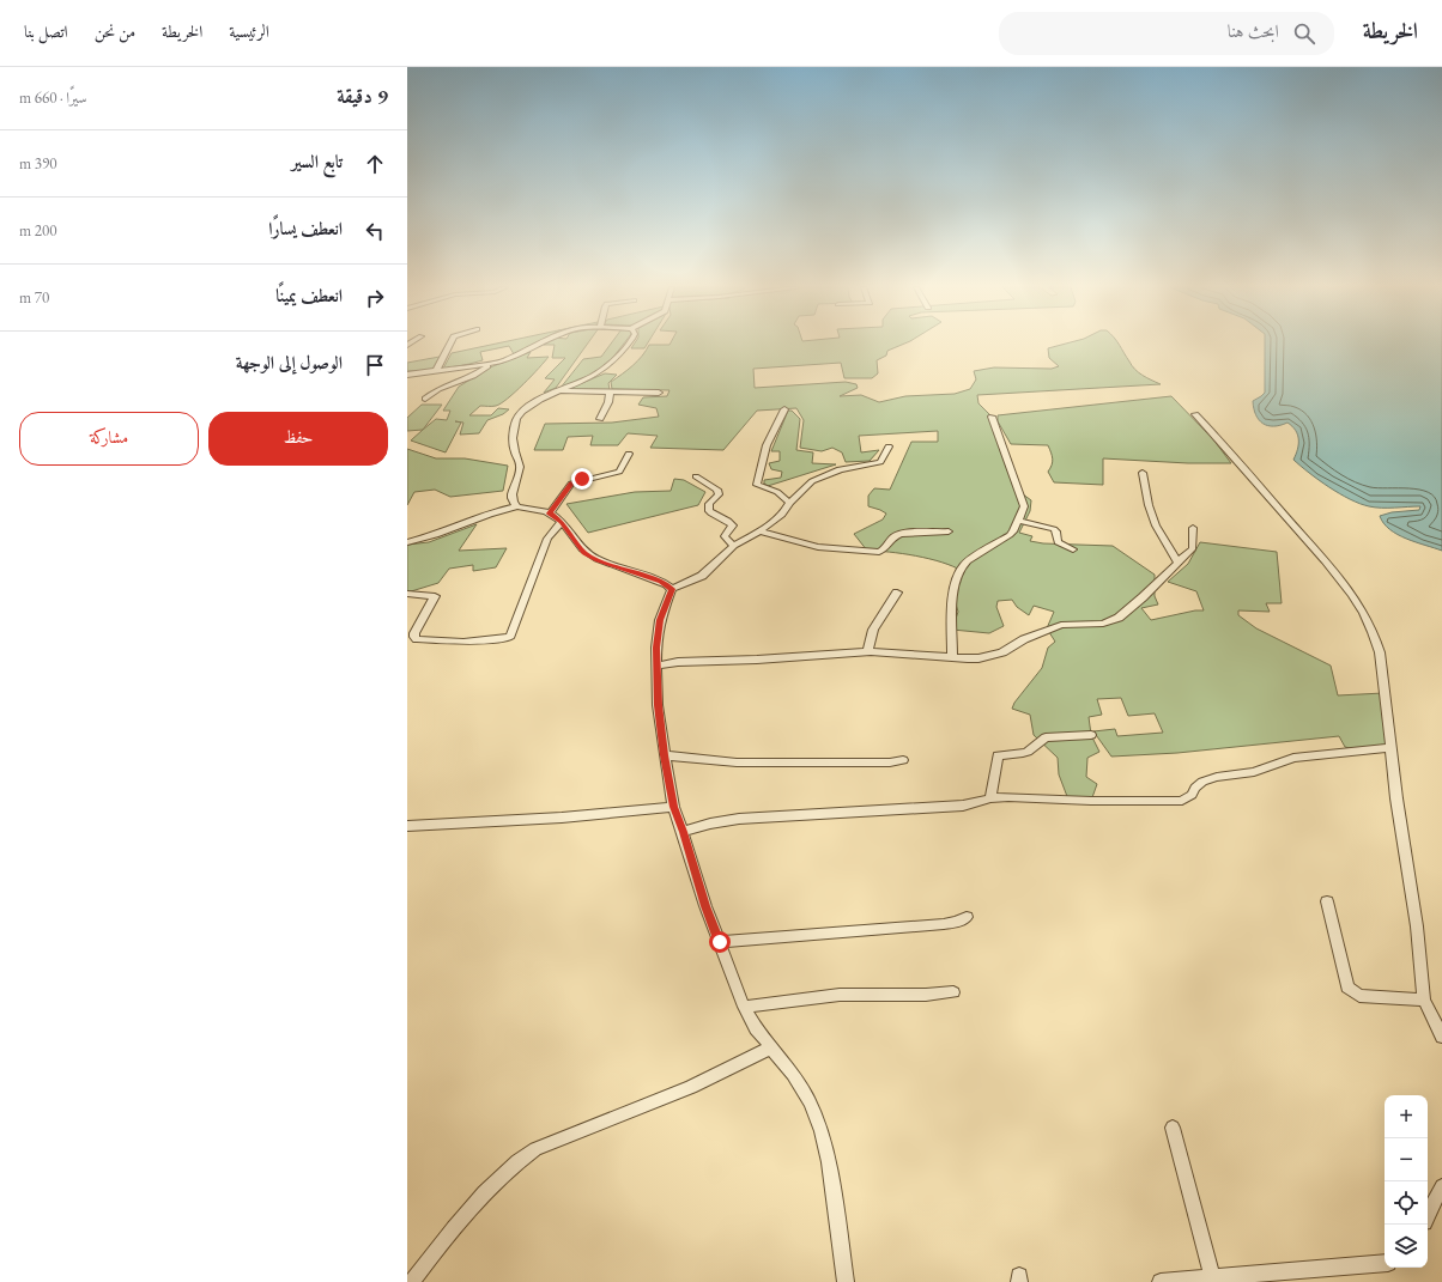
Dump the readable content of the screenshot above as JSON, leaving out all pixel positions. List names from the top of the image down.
{
  "page": {
    "header": "الخريطة",
    "search": "ابحث هنا",
    "nav": [
      "الرئيسية",
      "الخريطة",
      "من نحن",
      "اتصل بنا"
    ],
    "heading": ["9 دقيقة", "سيرًا · 660 m"],
    "list": [
      ["تابع السير", "390 m"],
      ["انعطف يسارًا", "200 m"],
      ["انعطف يمينًا", "70 m"],
      "الوصول إلى الوجهة"
    ],
    "buttons": ["حفظ", "مشاركة"],
    "map_buttons": ["+", "−"]
  }
}
